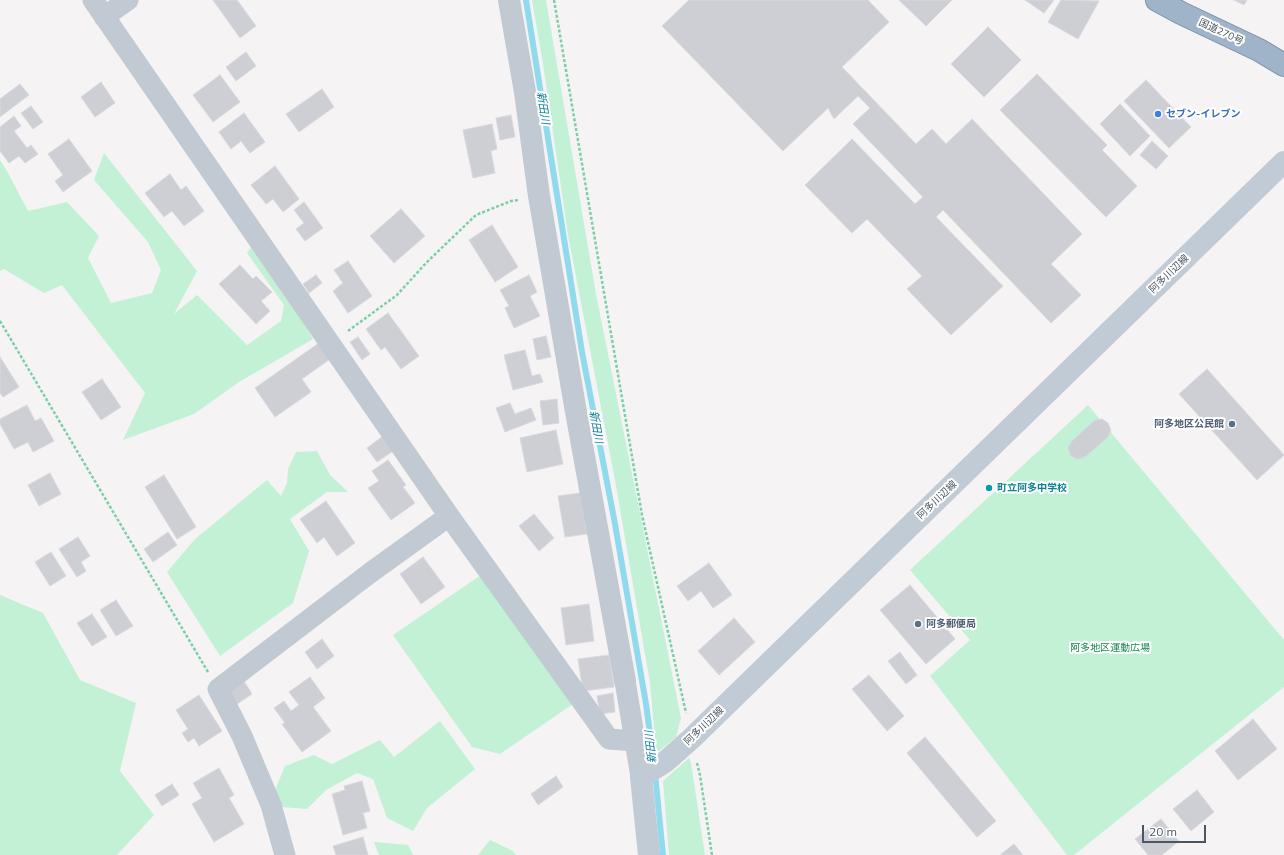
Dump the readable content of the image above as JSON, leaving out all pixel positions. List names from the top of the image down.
{
  "streets": {
    "highway": ["国道270号"],
    "main road": ["阿多川辺線"]
  },
  "water": ["新田川"],
  "parks": ["阿多地区運動広場"],
  "places": [
    "セブン-イレブン",
    "阿多地区公民館",
    "町立阿多中学校",
    "阿多郵便局"
  ],
  "scale_bar": "20 m"
}
